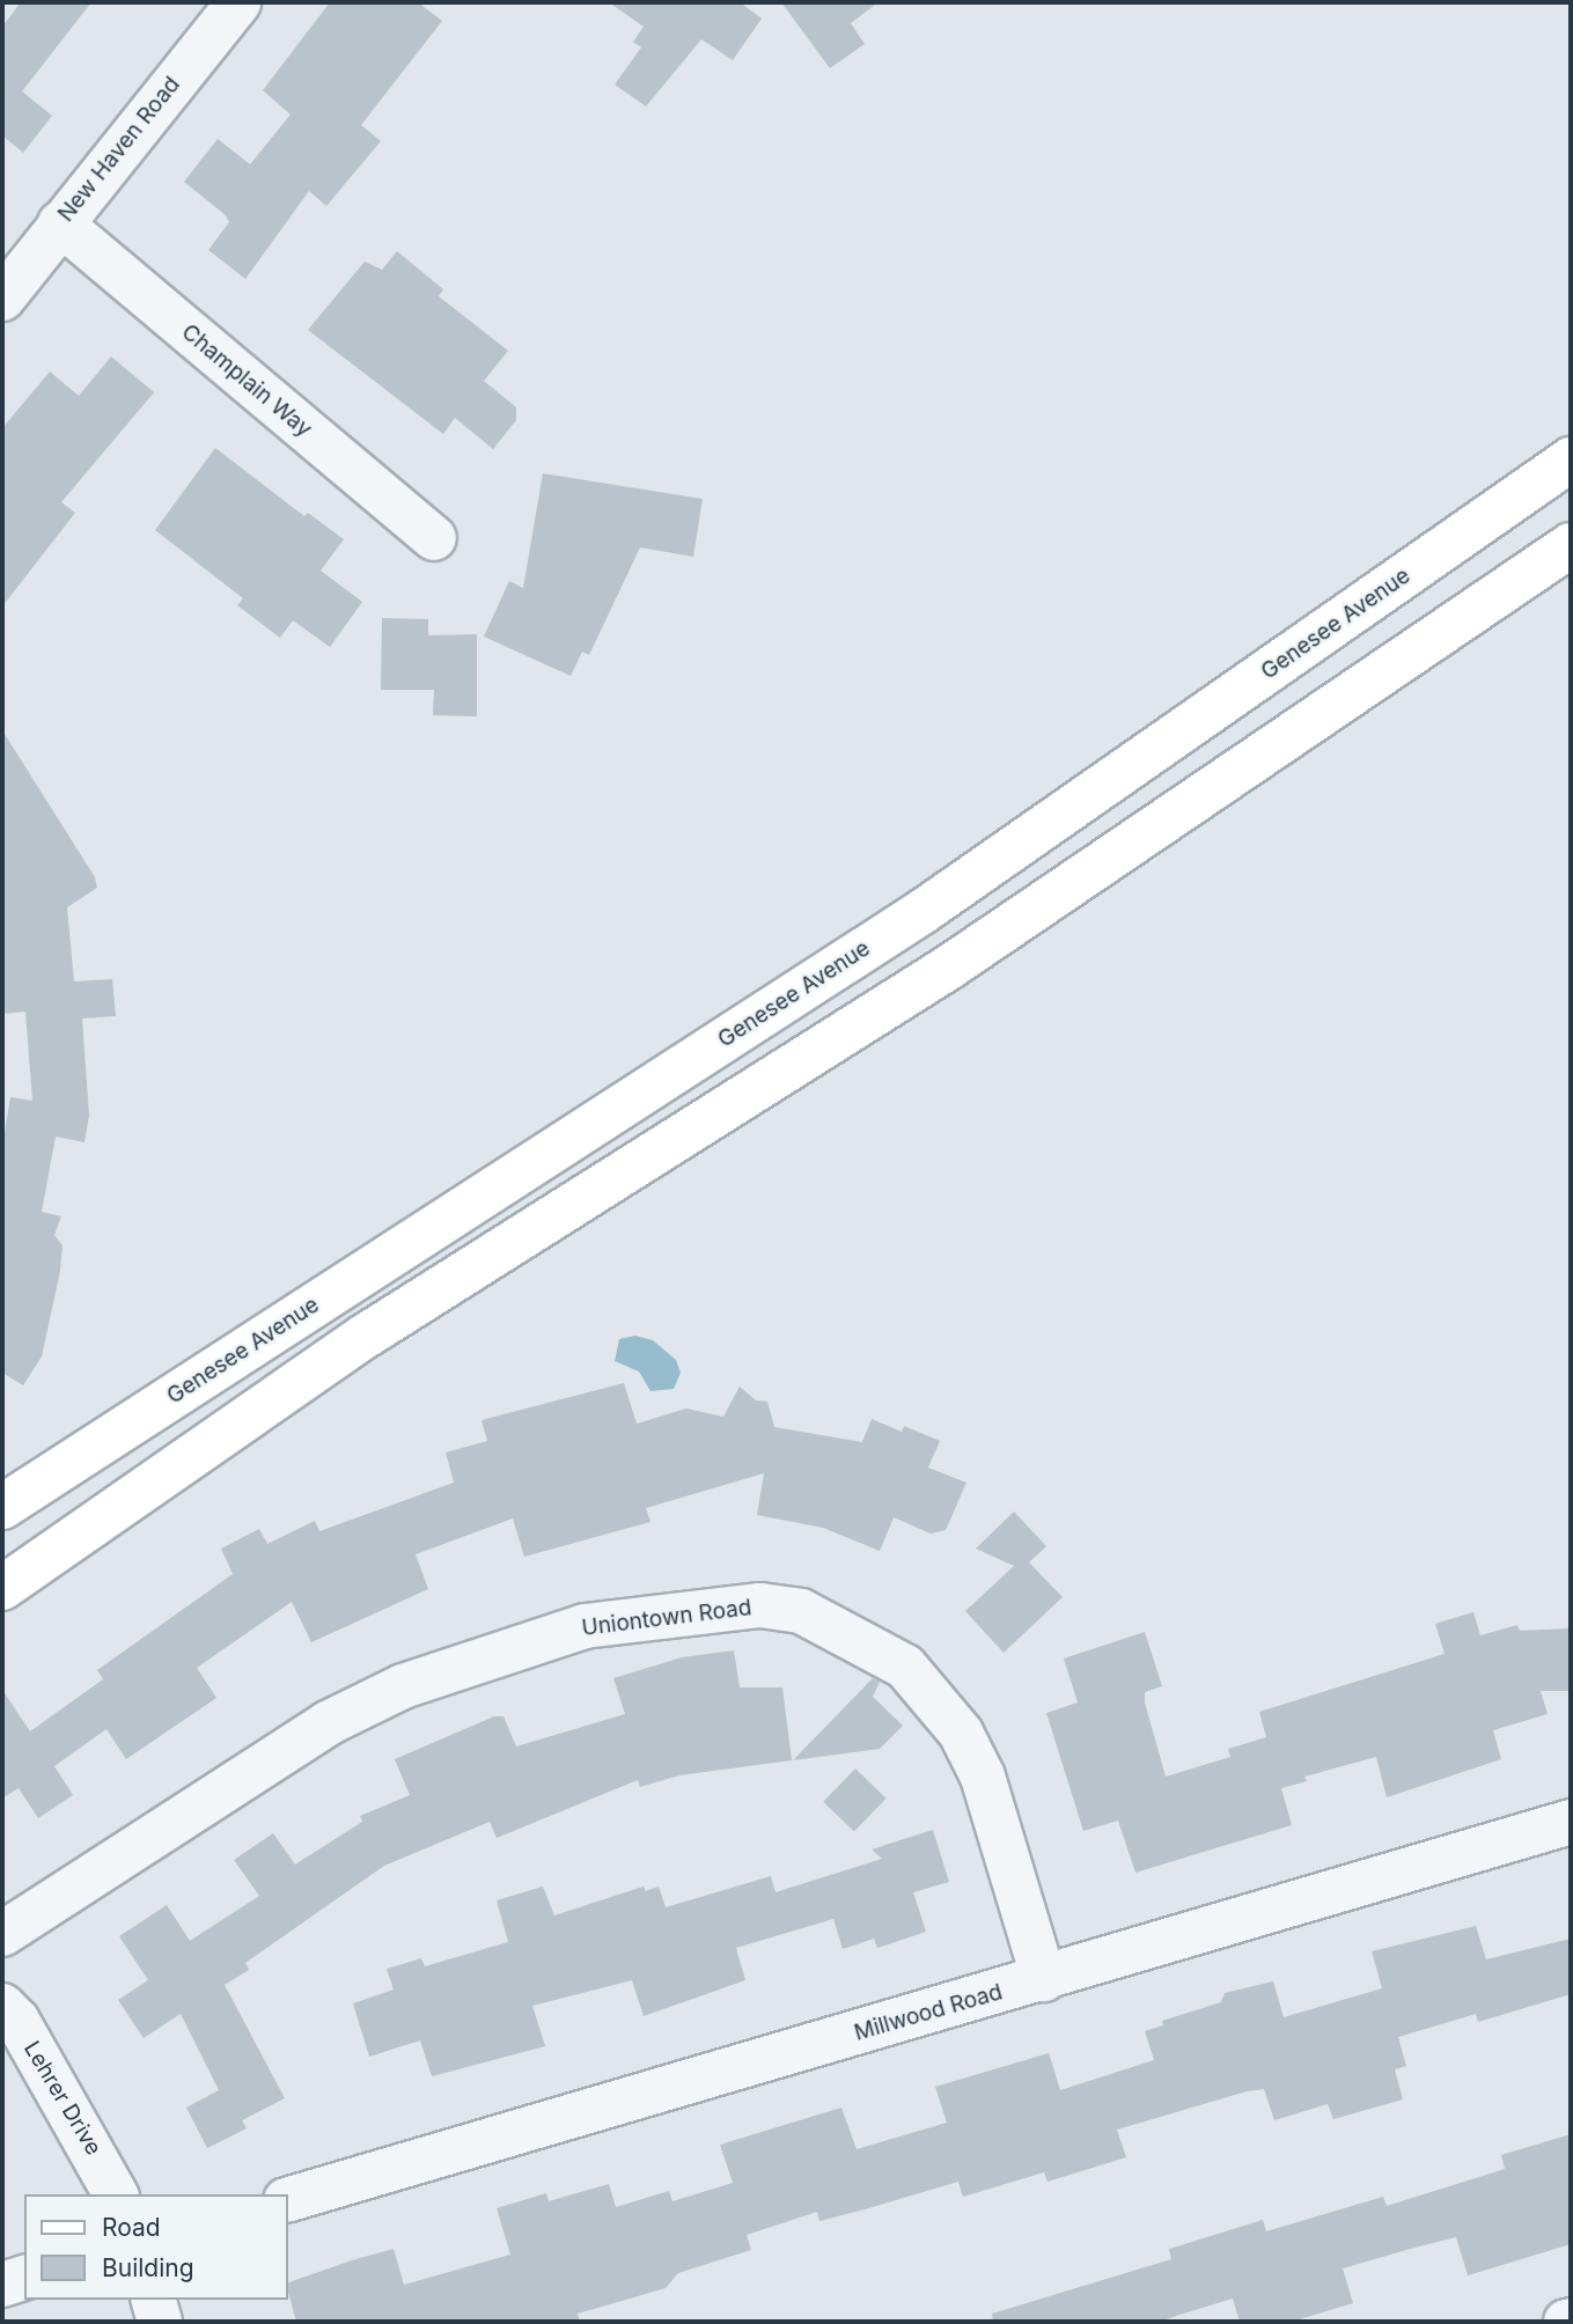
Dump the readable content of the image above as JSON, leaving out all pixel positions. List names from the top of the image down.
{
  "streets": {
    "main road": ["Genesee Avenue"],
    "street": [
      "New Haven Road",
      "Champlain Way",
      "Uniontown Road",
      "Millwood Road",
      "Lehrer Drive"
    ]
  },
  "crossings": [
    ["New Haven Road", "Champlain Way"],
    ["Uniontown Road", "Millwood Road"]
  ],
  "legend": ["Road", "Building"]
}
